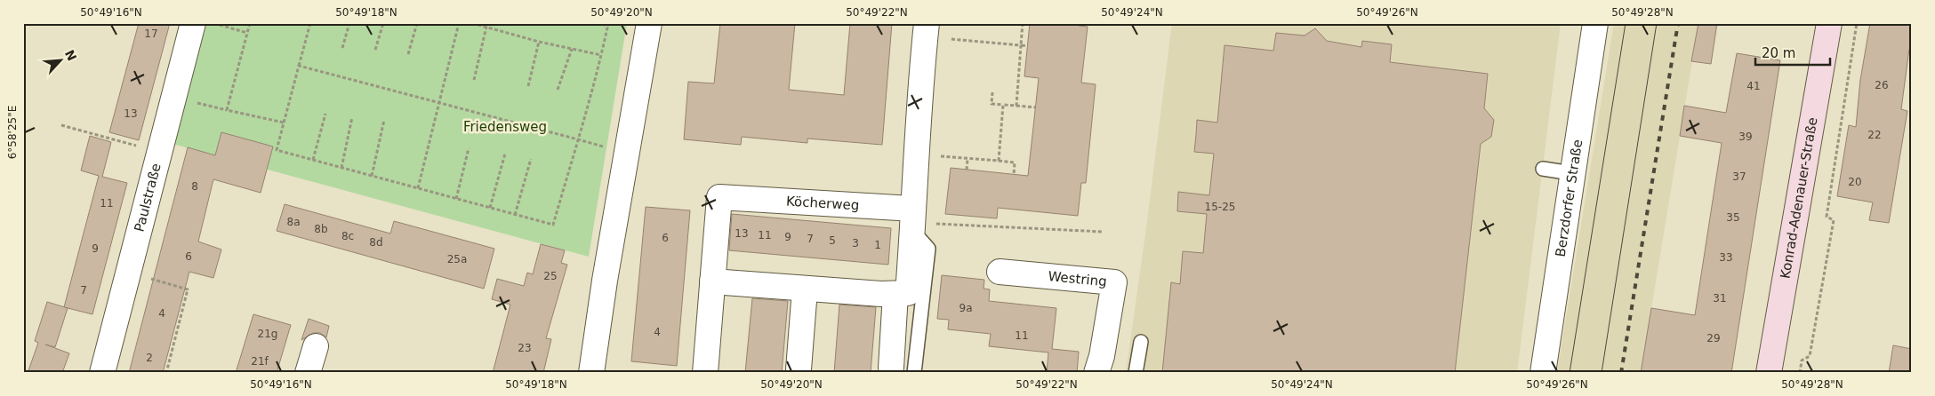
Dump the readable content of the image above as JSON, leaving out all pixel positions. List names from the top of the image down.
{
  "streets": {
    "main road": ["Konrad-Adenauer-Straße"],
    "street": [
      "Paulstraße",
      "Berzdorfer Straße",
      "Köcherweg",
      "Westring"
    ]
  },
  "parks": ["Friedensweg"],
  "house_numbers": [
    "17",
    "26",
    "41",
    "13",
    "22",
    "39",
    "37",
    "20",
    "8",
    "11",
    "15-25",
    "35",
    "8a",
    "8b",
    "13",
    "11",
    "8c",
    "9",
    "6",
    "7",
    "5",
    "8d",
    "3",
    "1",
    "9",
    "6",
    "33",
    "25a",
    "25",
    "7",
    "31",
    "9a",
    "4",
    "4",
    "21g",
    "11",
    "29",
    "23",
    "2",
    "21f"
  ],
  "scale_bar": "20 m",
  "north": "top right",
  "coordinates": [
    "50°49'16\"N",
    "50°49'18\"N",
    "50°49'20\"N",
    "50°49'22\"N",
    "50°49'24\"N",
    "50°49'26\"N",
    "50°49'28\"N",
    "6°58'25\"E"
  ]
}
